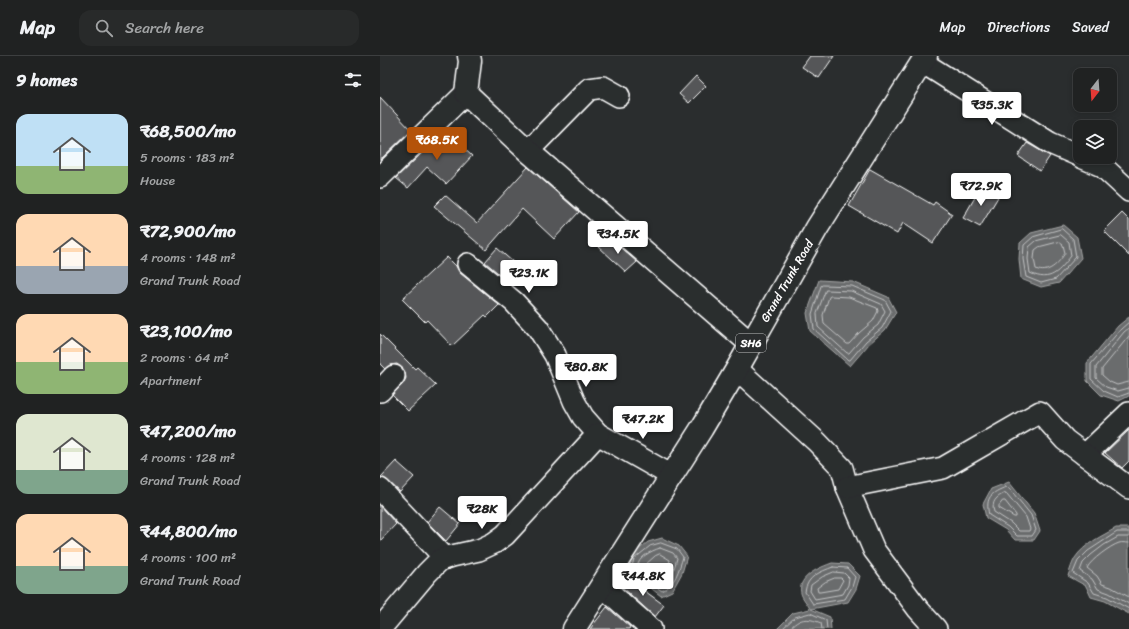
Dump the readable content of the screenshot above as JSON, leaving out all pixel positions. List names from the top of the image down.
{
  "streets": {
    "main road": ["Grand Trunk Road", "SH6"]
  },
  "north": "bottom",
  "page": {
    "header": "Map",
    "search": "Search here",
    "nav": ["Map", "Directions", "Saved"],
    "heading": "9 homes",
    "price": [
      "₹35.3K",
      "₹68.5K",
      "₹72.9K",
      "₹34.5K",
      "₹23.1K",
      "₹80.8K",
      "₹47.2K",
      "₹28K",
      "₹44.8K"
    ],
    "list": [
      {
        "name": "₹68,500/mo",
        "note": "5 rooms · 183 m² · House"
      },
      {
        "name": "₹72,900/mo",
        "note": "4 rooms · 148 m² · Grand Trunk Road"
      },
      {
        "name": "₹23,100/mo",
        "note": "2 rooms · 64 m² · Apartment"
      },
      {
        "name": "₹47,200/mo",
        "note": "4 rooms · 128 m² · Grand Trunk Road"
      },
      {
        "name": "₹44,800/mo",
        "note": "4 rooms · 100 m² · Grand Trunk Road"
      }
    ]
  }
}
